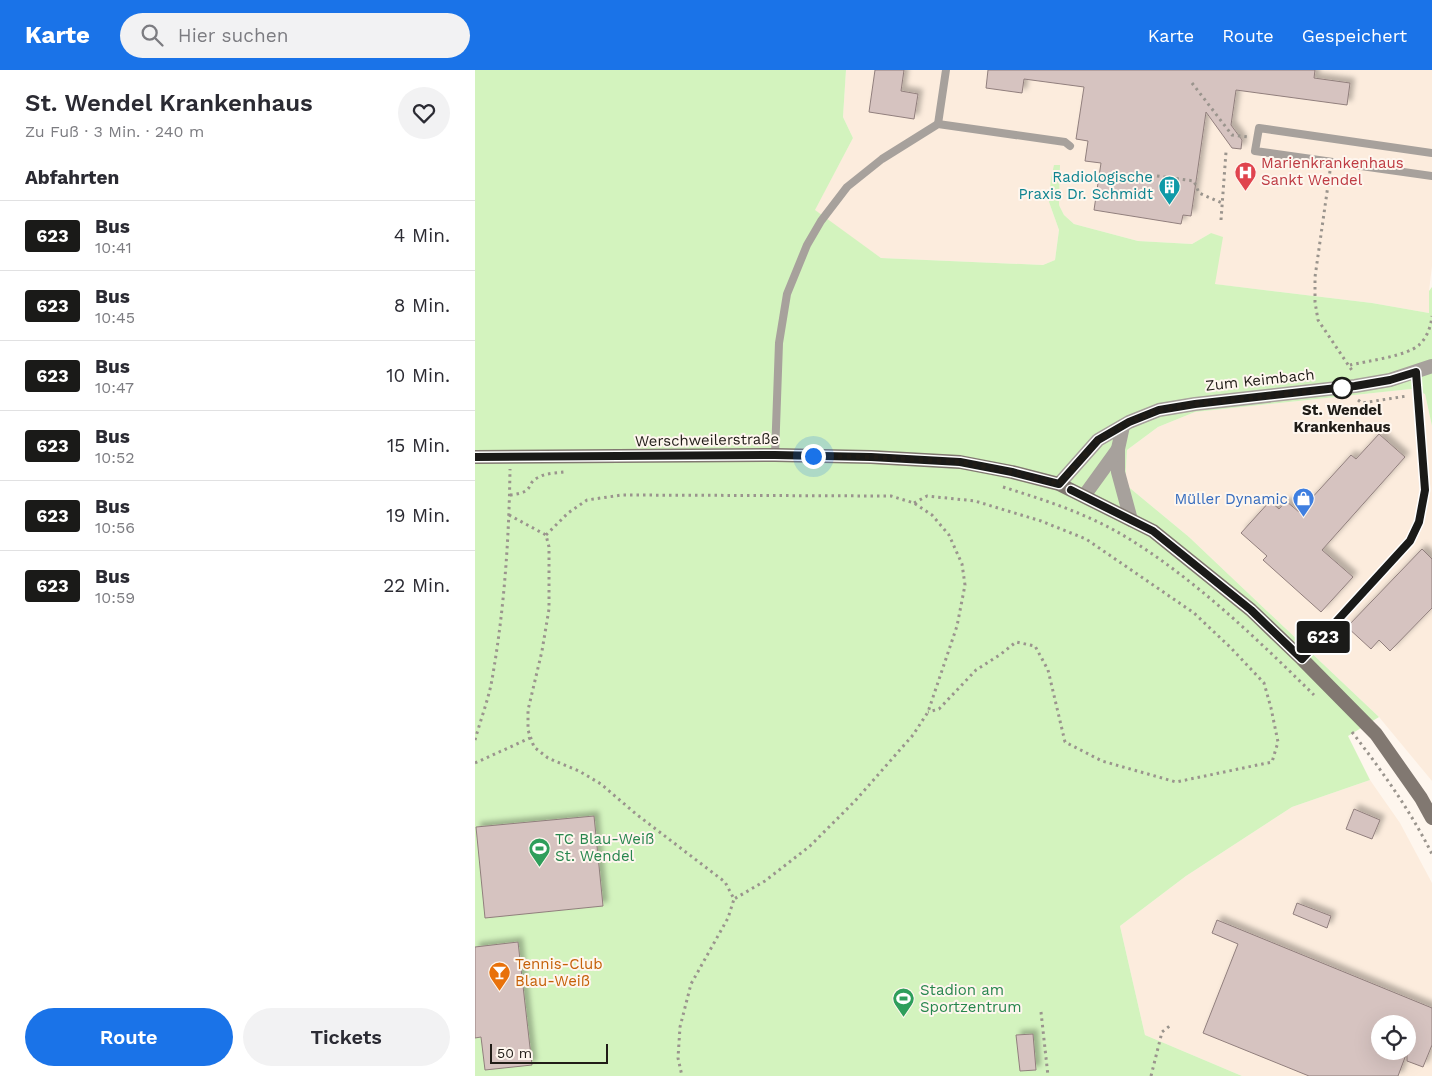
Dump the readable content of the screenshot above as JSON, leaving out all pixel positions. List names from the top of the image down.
{
  "streets": {
    "main road": ["Werschweilerstraße"],
    "street": ["Zum Keimbach"]
  },
  "crossings": [
    ["Zum Keimbach", "Werschweilerstraße"]
  ],
  "places": {
    "hospital": ["Marienkrankenhaus Sankt Wendel"],
    "building": ["Radiologische Praxis Dr. Schmidt"],
    "other": ["St. Wendel Krankenhaus"],
    "shop": ["Müller Dynamic"],
    "sports": ["TC Blau-Weiß St. Wendel", "Stadion am Sportzentrum"],
    "bar": ["Tennis-Club Blau-Weiß"]
  },
  "lines": ["bus line 623"],
  "scale_bar": "50 m",
  "page": {
    "header": "Karte",
    "search": "Hier suchen",
    "nav": ["Karte", "Route", "Gespeichert"],
    "heading": [
      ["St. Wendel Krankenhaus", "Zu Fuß · 3 Min. · 240 m"],
      "Abfahrten"
    ],
    "on_map": "623",
    "list": [
      {
        "mark": "623",
        "name": "Bus",
        "note": "10:41",
        "value": "4 Min."
      },
      {
        "mark": "623",
        "name": "Bus",
        "note": "10:45",
        "value": "8 Min."
      },
      {
        "mark": "623",
        "name": "Bus",
        "note": "10:47",
        "value": "10 Min."
      },
      {
        "mark": "623",
        "name": "Bus",
        "note": "10:52",
        "value": "15 Min."
      },
      {
        "mark": "623",
        "name": "Bus",
        "note": "10:56",
        "value": "19 Min."
      },
      {
        "mark": "623",
        "name": "Bus",
        "note": "10:59",
        "value": "22 Min."
      }
    ],
    "buttons": ["Route", "Tickets"],
    "scale": "50 m"
  }
}
